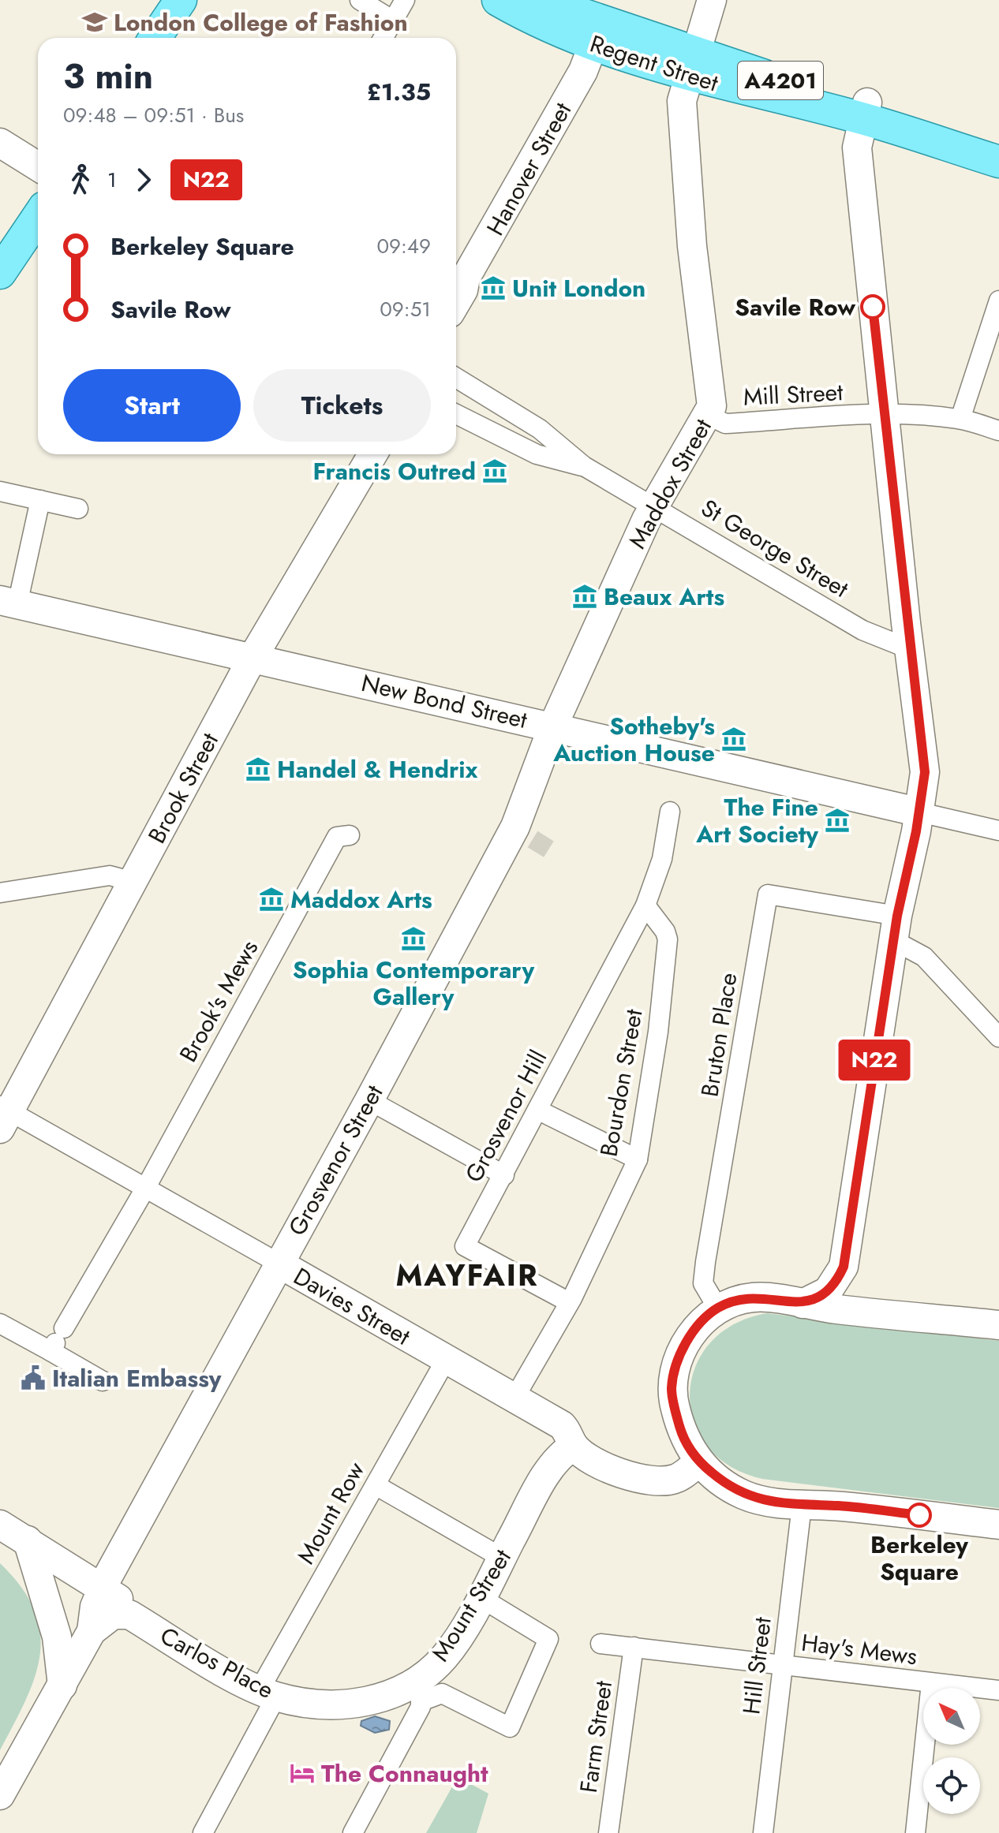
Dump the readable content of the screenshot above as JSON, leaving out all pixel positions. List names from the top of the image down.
{
  "streets": {
    "main road": ["Regent Street", "A4201"],
    "street": [
      "Hanover Street",
      "Mill Street",
      "Maddox Street",
      "St George Street",
      "New Bond Street",
      "Brook Street",
      "Brook's Mews",
      "Bruton Place",
      "Bourdon Street",
      "Grosvenor Hill",
      "Grosvenor Street",
      "Davies Street",
      "Mount Row",
      "Mount Street",
      "Hay's Mews",
      "Carlos Place",
      "Hill Street",
      "Farm Street"
    ]
  },
  "crossings": [
    ["Regent Street", "Hanover Street"],
    ["Regent Street", "Maddox Street"],
    ["Mill Street", "Maddox Street"],
    ["Maddox Street", "St George Street"],
    ["Maddox Street", "New Bond Street"],
    ["Maddox Street", "Grosvenor Street"],
    ["New Bond Street", "Brook Street"],
    ["New Bond Street", "Grosvenor Street"],
    ["Brook Street", "Davies Street"],
    ["Brook's Mews", "Davies Street"],
    ["Bourdon Street", "Grosvenor Hill"],
    ["Bourdon Street", "Davies Street"],
    ["Grosvenor Street", "Davies Street"],
    ["Grosvenor Street", "Carlos Place"],
    ["Davies Street", "Mount Row"],
    ["Davies Street", "Mount Street"],
    ["Mount Row", "Carlos Place"],
    ["Mount Street", "Carlos Place"],
    ["Hay's Mews", "Hill Street"]
  ],
  "districts": ["MAYFAIR"],
  "places": {
    "school or university": ["London College of Fashion"],
    "museum": [
      "Unit London",
      "Francis Outred",
      "Beaux Arts",
      "Sotheby's Auction House",
      "Handel & Hendrix",
      "The Fine Art Society",
      "Maddox Arts",
      "Sophia Contemporary Gallery"
    ],
    "other": ["Savile Row", "Berkeley Square"],
    "public building": ["Italian Embassy"],
    "hotel": ["The Connaught"]
  },
  "lines": ["bus line N22"],
  "north": "top left",
  "page": {
    "on_map": "N22",
    "heading": ["3 min", "09:48 – 09:51 · Bus", "£1.35"],
    "legs": ["1", "N22"],
    "list": [
      {
        "name": "Berkeley Square",
        "value": "09:49"
      },
      {
        "name": "Savile Row",
        "value": "09:51"
      }
    ],
    "buttons": ["Start", "Tickets"]
  }
}
